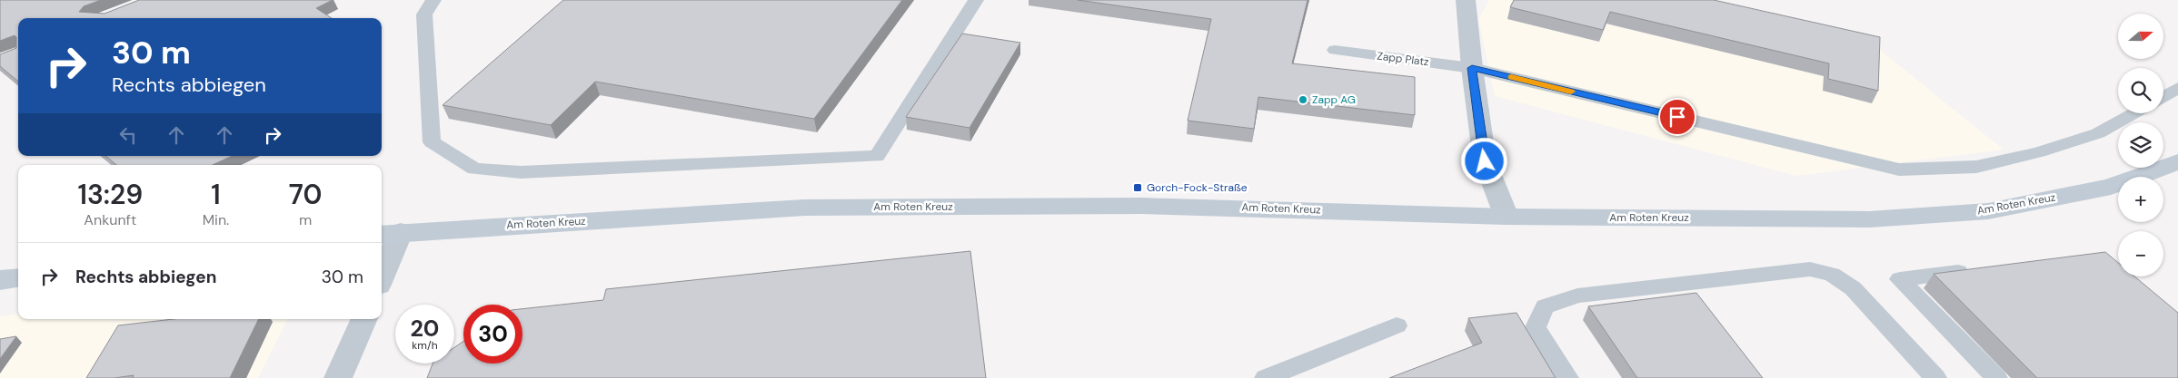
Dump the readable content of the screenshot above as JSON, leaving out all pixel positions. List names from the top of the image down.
{
  "streets": {
    "street": ["Am Roten Kreuz"],
    "lane": ["Zapp Platz"]
  },
  "places": {
    "other": ["Zapp AG"],
    "transit": ["Gorch-Fock-Straße"]
  },
  "north": "right",
  "page": {
    "map_buttons": ["+", "−"],
    "turn": ["30 m", "Rechts abbiegen"],
    "eta": [
      "13:29",
      "Ankunft",
      "1",
      "Min.",
      "70",
      "m"
    ],
    "list": [
      {
        "name": "Rechts abbiegen",
        "value": "30 m"
      }
    ],
    "speed": "20 km/h",
    "limit": "30"
  }
}
